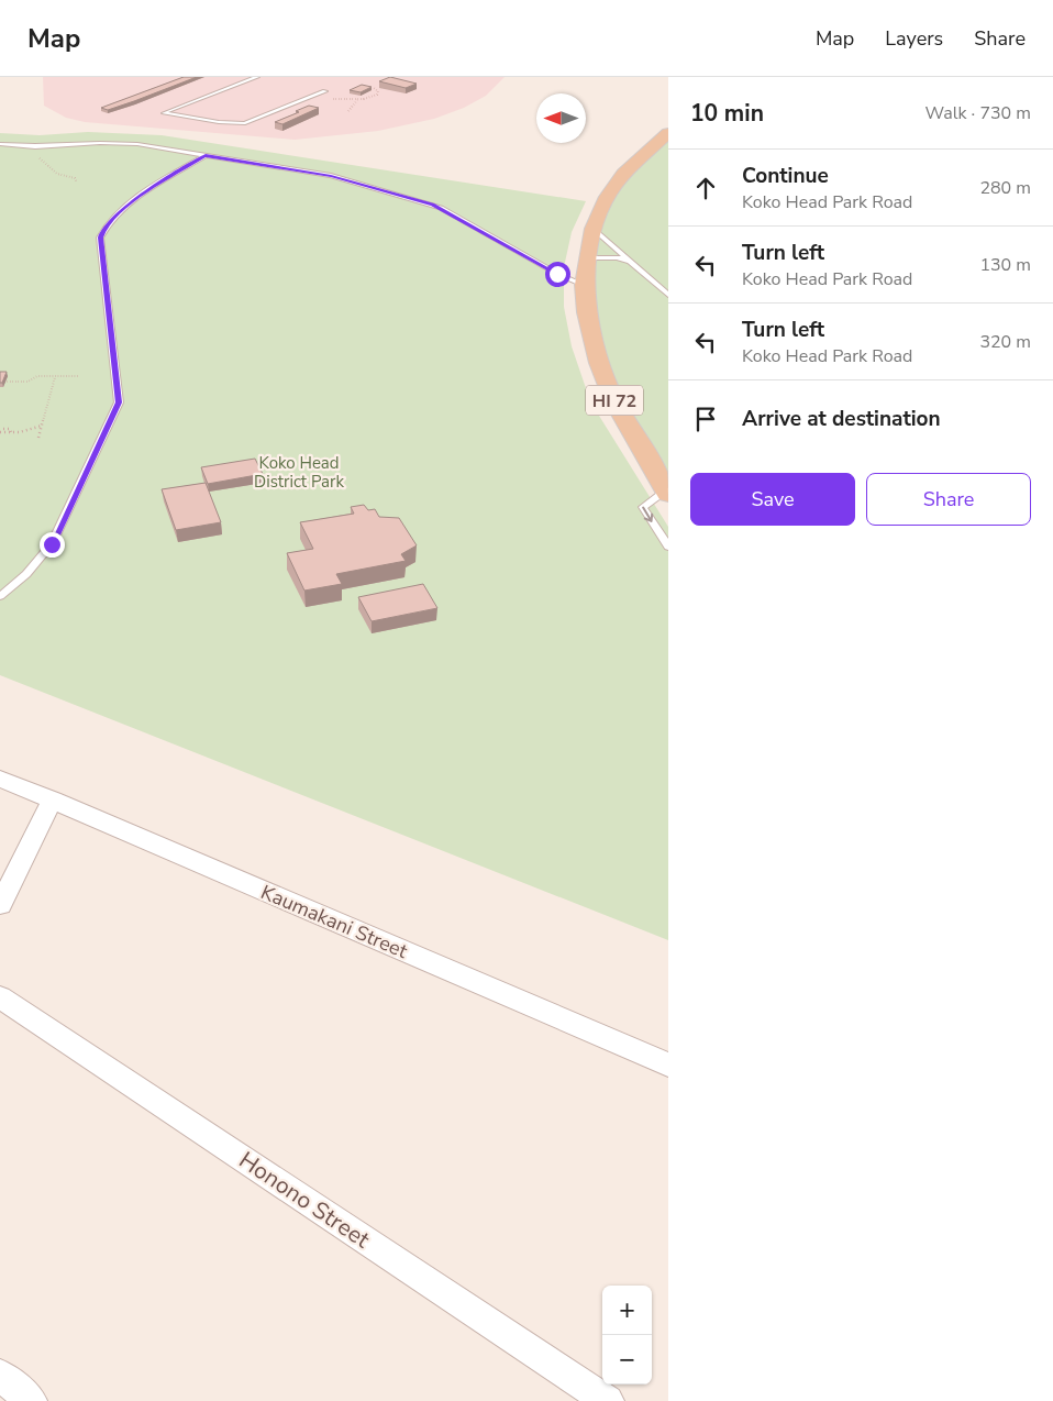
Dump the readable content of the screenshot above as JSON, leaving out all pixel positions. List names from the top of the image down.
{
  "streets": {
    "main road": ["HI 72"],
    "street": ["Kaumakani Street", "Honono Street"]
  },
  "parks": ["Koko Head District Park"],
  "north": "left",
  "page": {
    "header": "Map",
    "nav": ["Map", "Layers", "Share"],
    "heading": ["10 min", "Walk · 730 m"],
    "list": [
      ["Continue", "Koko Head Park Road", "280 m"],
      ["Turn left", "Koko Head Park Road", "130 m"],
      ["Turn left", "Koko Head Park Road", "320 m"],
      "Arrive at destination"
    ],
    "buttons": ["Save", "Share"],
    "map_buttons": ["+", "−"]
  }
}
